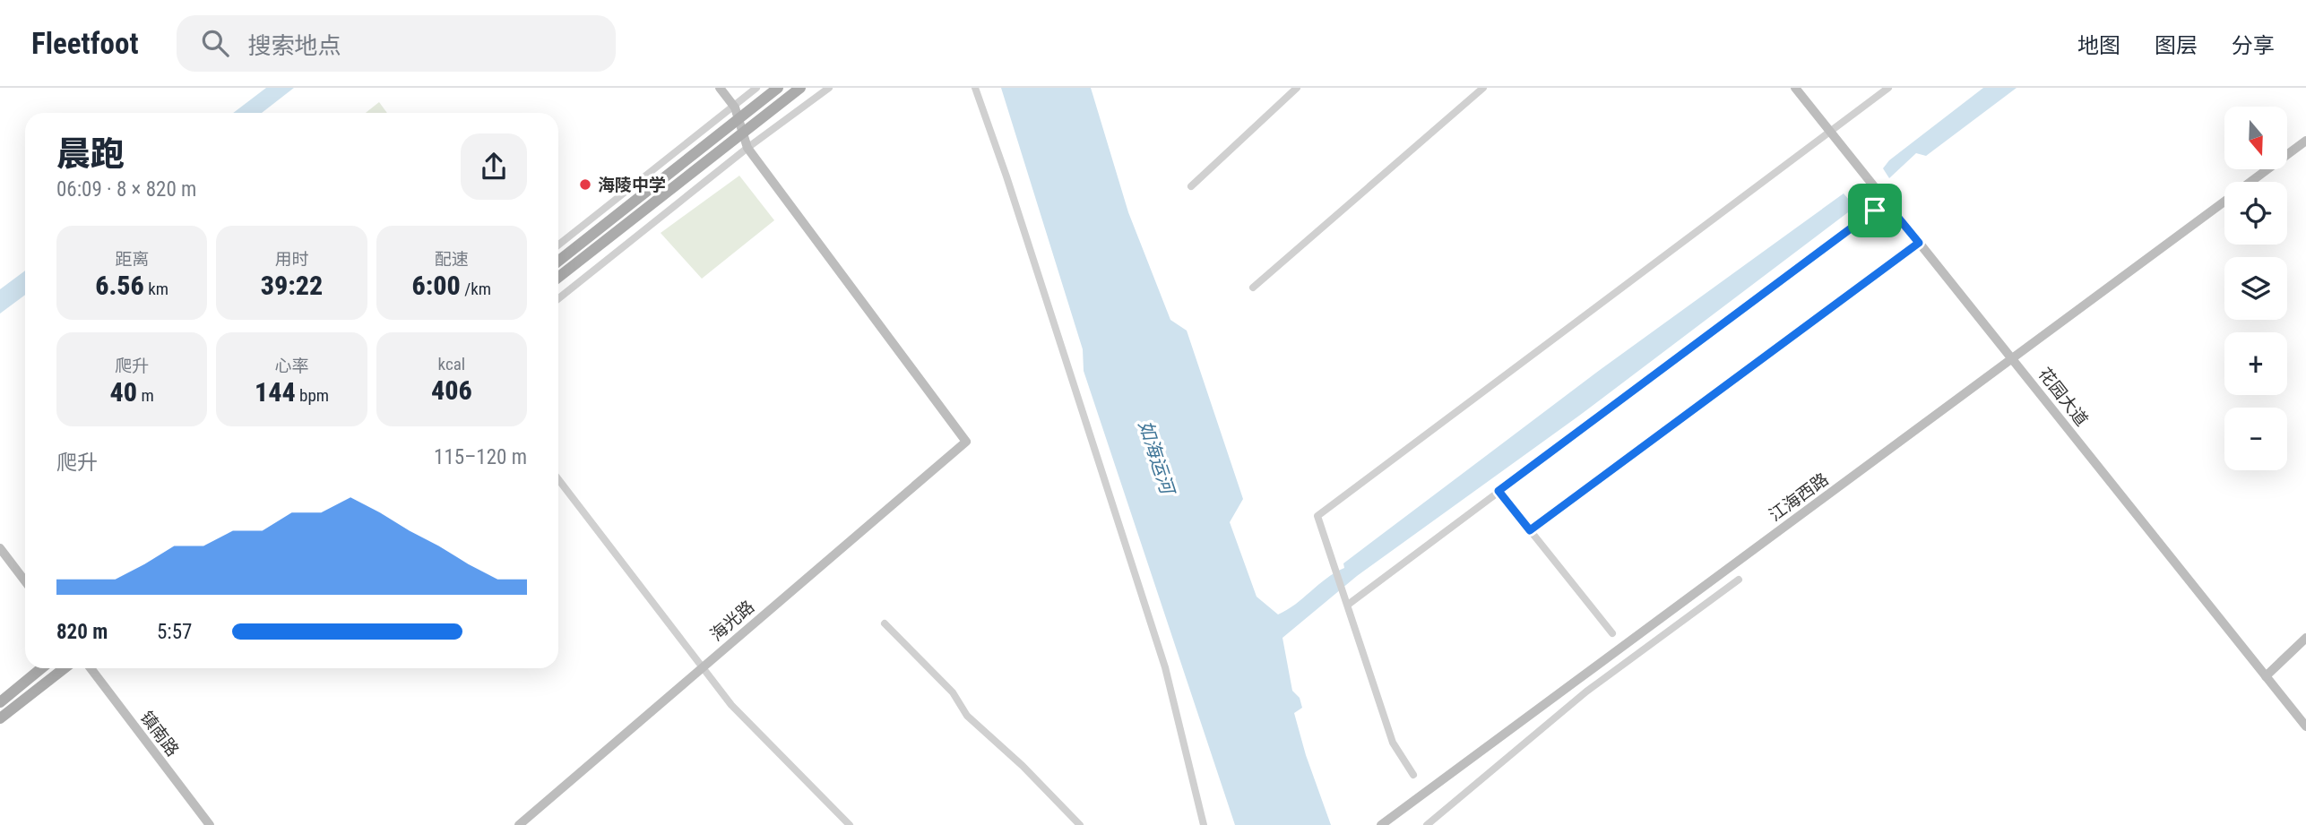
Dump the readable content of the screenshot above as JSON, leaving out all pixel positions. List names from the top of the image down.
{
  "streets": {
    "street": [
      "花园大道",
      "江海西路",
      "海光路",
      "镇南路"
    ]
  },
  "crossings": [
    ["花园大道", "江海西路"]
  ],
  "water": ["如海运河"],
  "places": ["海陵中学"],
  "north": "bottom",
  "page": {
    "header": "Fleetfoot",
    "search": "搜索地点",
    "nav": ["地图", "图层", "分享"],
    "map_buttons": ["+", "−"],
    "heading": ["晨跑", "06:09 · 8 × 820 m"],
    "stats": [
      ["距离", "6.56 km"],
      ["用时", "39:22"],
      ["配速", "6:00 /km"],
      ["爬升", "40 m"],
      ["心率", "144 bpm"],
      ["kcal", "406"]
    ],
    "chart": ["爬升", "115–120 m"],
    "list": [
      {
        "name": "820 m",
        "note": "5:57"
      }
    ]
  }
}
